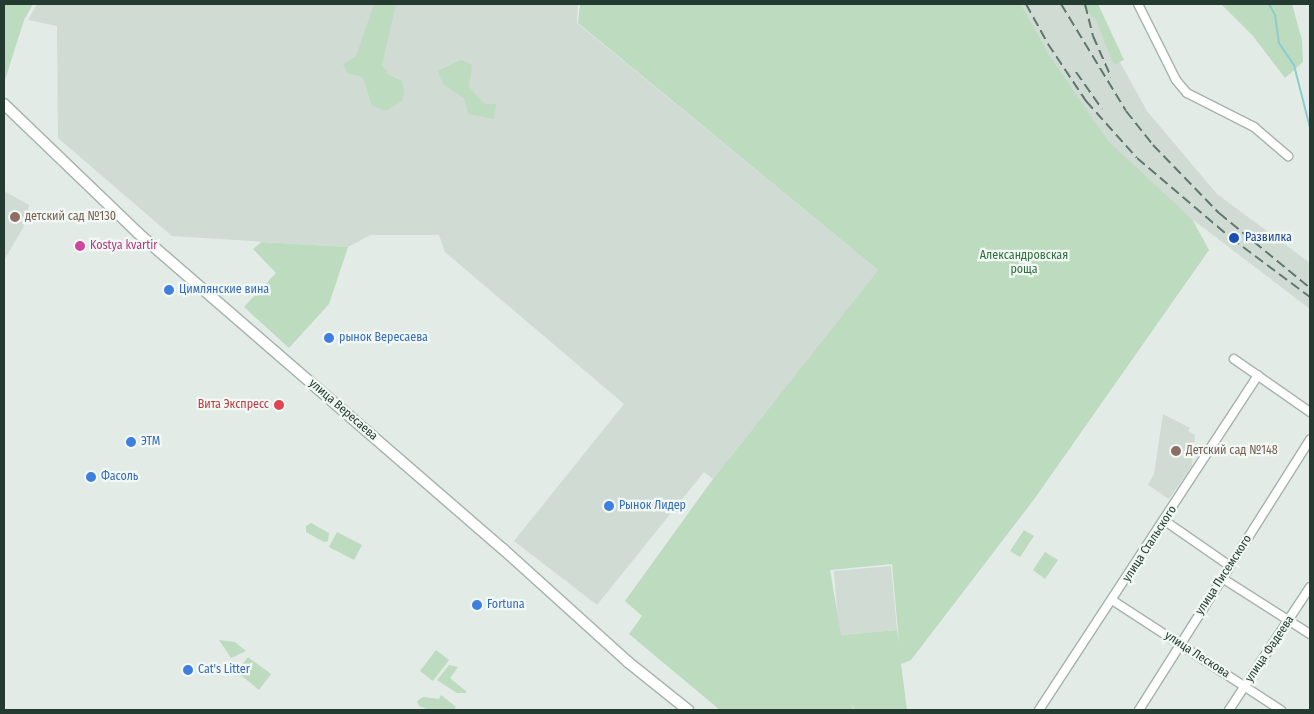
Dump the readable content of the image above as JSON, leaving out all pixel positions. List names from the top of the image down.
{
  "streets": {
    "main road": ["улица Вересаева"],
    "street": [
      "улица Стальского",
      "улица Писемского",
      "улица Фадеева",
      "улица Лескова"
    ]
  },
  "crossings": [
    ["улица Стальского", "улица Лескова"],
    ["улица Писемского", "улица Лескова"],
    ["улица Фадеева", "улица Лескова"]
  ],
  "parks": ["Александровская роща"],
  "places": [
    "детский сад №130",
    "Развилка",
    "Kostya kvartir",
    "Цимлянские вина",
    "рынок Вересаева",
    "Вита Экспресс",
    "ЭТМ",
    "Детский сад №148",
    "Фасоль",
    "Рынок Лидер",
    "Fortuna",
    "Cat's Litter"
  ]
}
